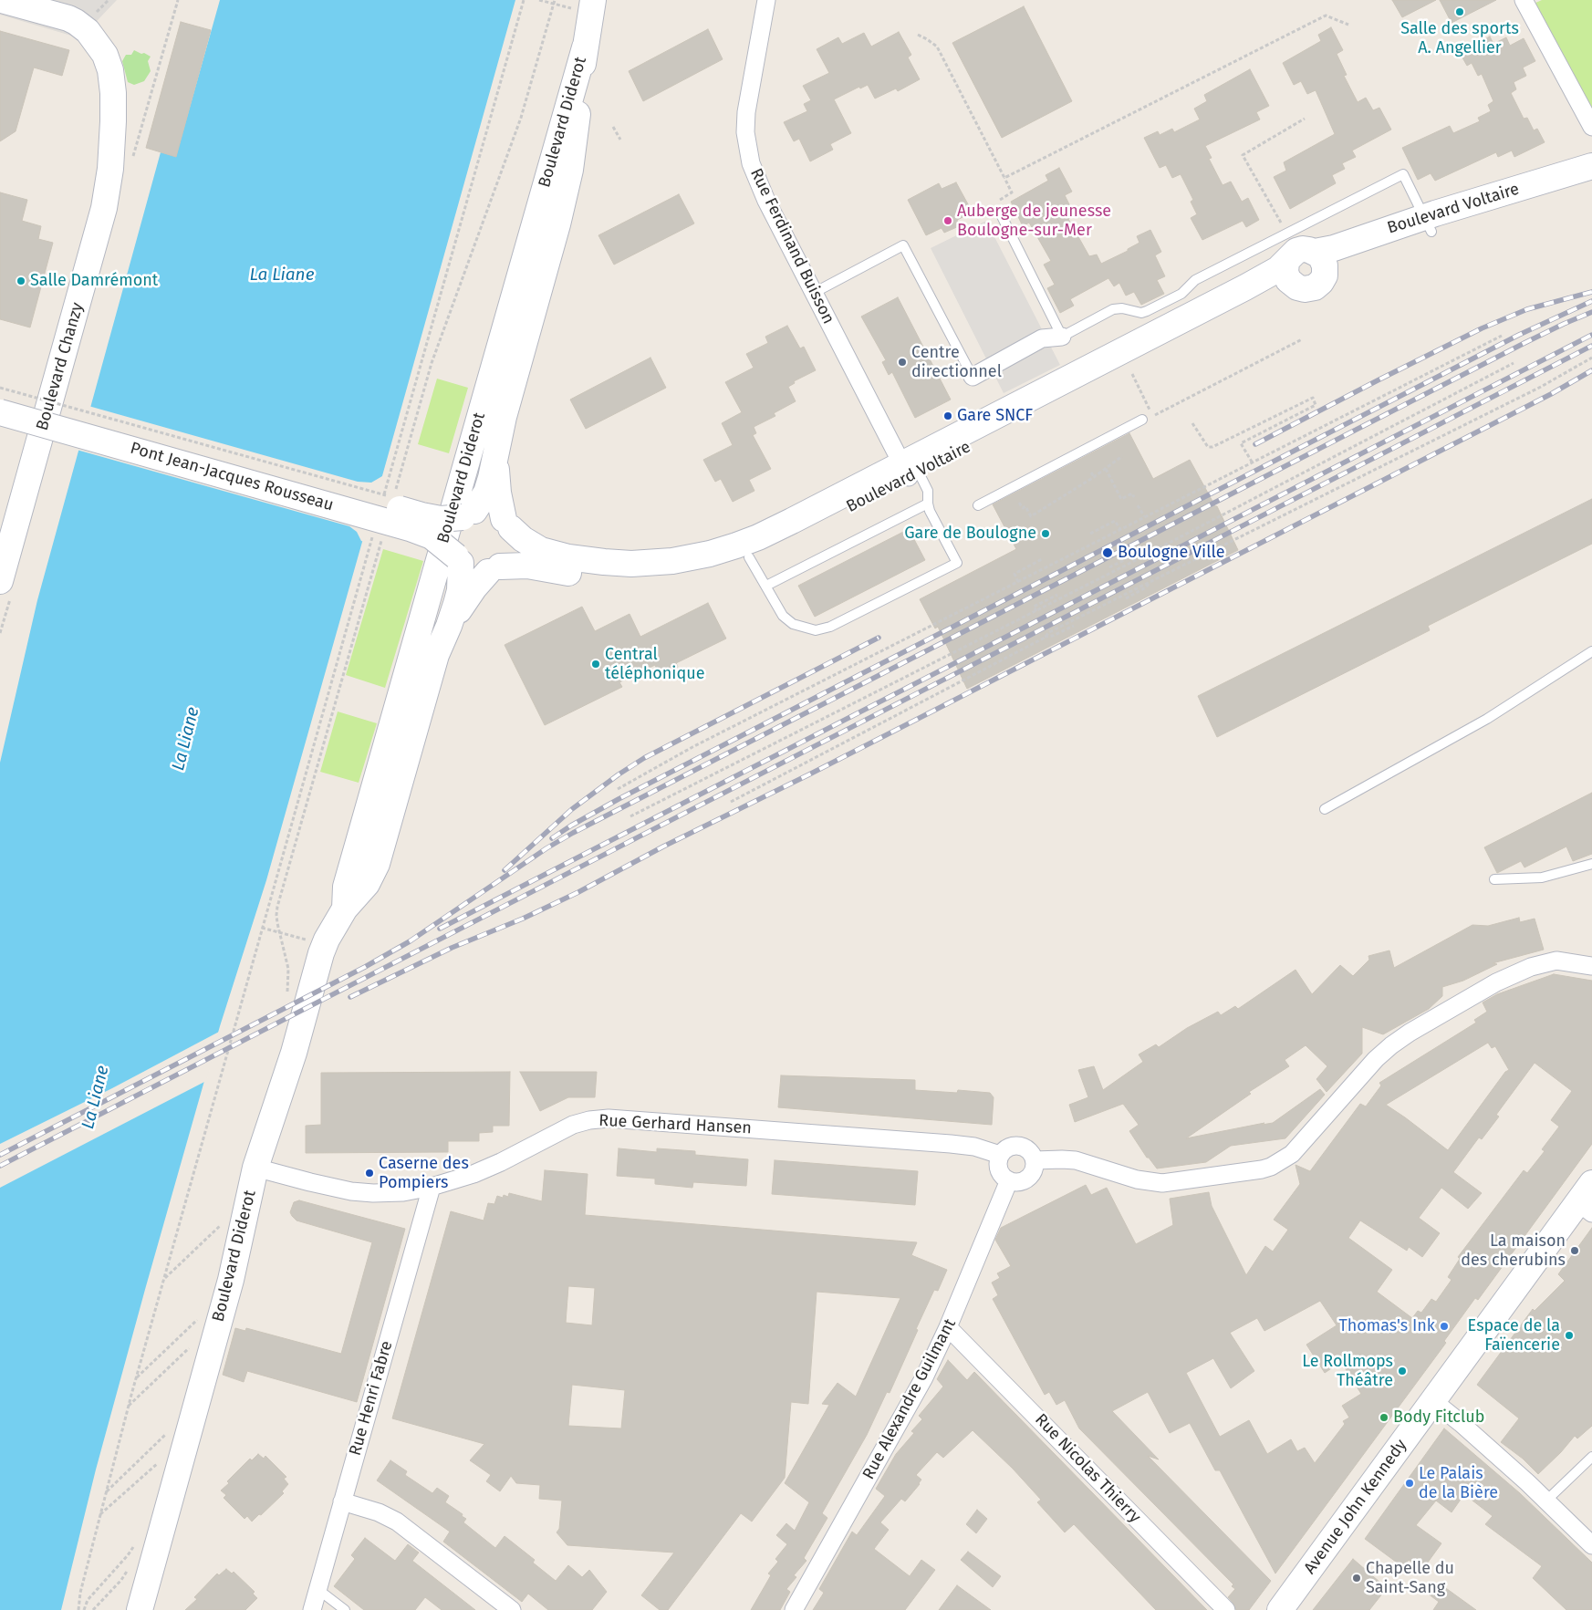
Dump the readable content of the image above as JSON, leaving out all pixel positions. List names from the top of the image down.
{
  "streets": {
    "street": [
      "Boulevard Diderot",
      "Boulevard Voltaire",
      "Rue Ferdinand Buisson",
      "Boulevard Chanzy",
      "Pont Jean-Jacques Rousseau",
      "Rue Gerhard Hansen",
      "Rue Henri Fabre",
      "Rue Alexandre Guilmant",
      "Rue Nicolas Thierry",
      "Avenue John Kennedy"
    ]
  },
  "crossings": [
    ["Boulevard Diderot", "Boulevard Voltaire"],
    ["Boulevard Diderot", "Pont Jean-Jacques Rousseau"],
    ["Boulevard Diderot", "Rue Gerhard Hansen"],
    ["Boulevard Voltaire", "Rue Ferdinand Buisson"],
    ["Boulevard Voltaire", "Pont Jean-Jacques Rousseau"],
    ["Rue Gerhard Hansen", "Rue Henri Fabre"],
    ["Rue Gerhard Hansen", "Rue Alexandre Guilmant"],
    ["Rue Alexandre Guilmant", "Rue Nicolas Thierry"]
  ],
  "water": ["La Liane"],
  "places": [
    "Salle des sports A. Angellier",
    "Auberge de jeunesse Boulogne-sur-Mer",
    "Salle Damrémont",
    "Centre directionnel",
    "Gare SNCF",
    "Gare de Boulogne",
    "Boulogne Ville",
    "Central téléphonique",
    "Caserne des Pompiers",
    "La maison des cherubins",
    "Thomas's Ink",
    "Espace de la Faïencerie",
    "Le Rollmops Théâtre",
    "Body Fitclub",
    "Le Palais de la Bière",
    "Chapelle du Saint-Sang"
  ]
}
